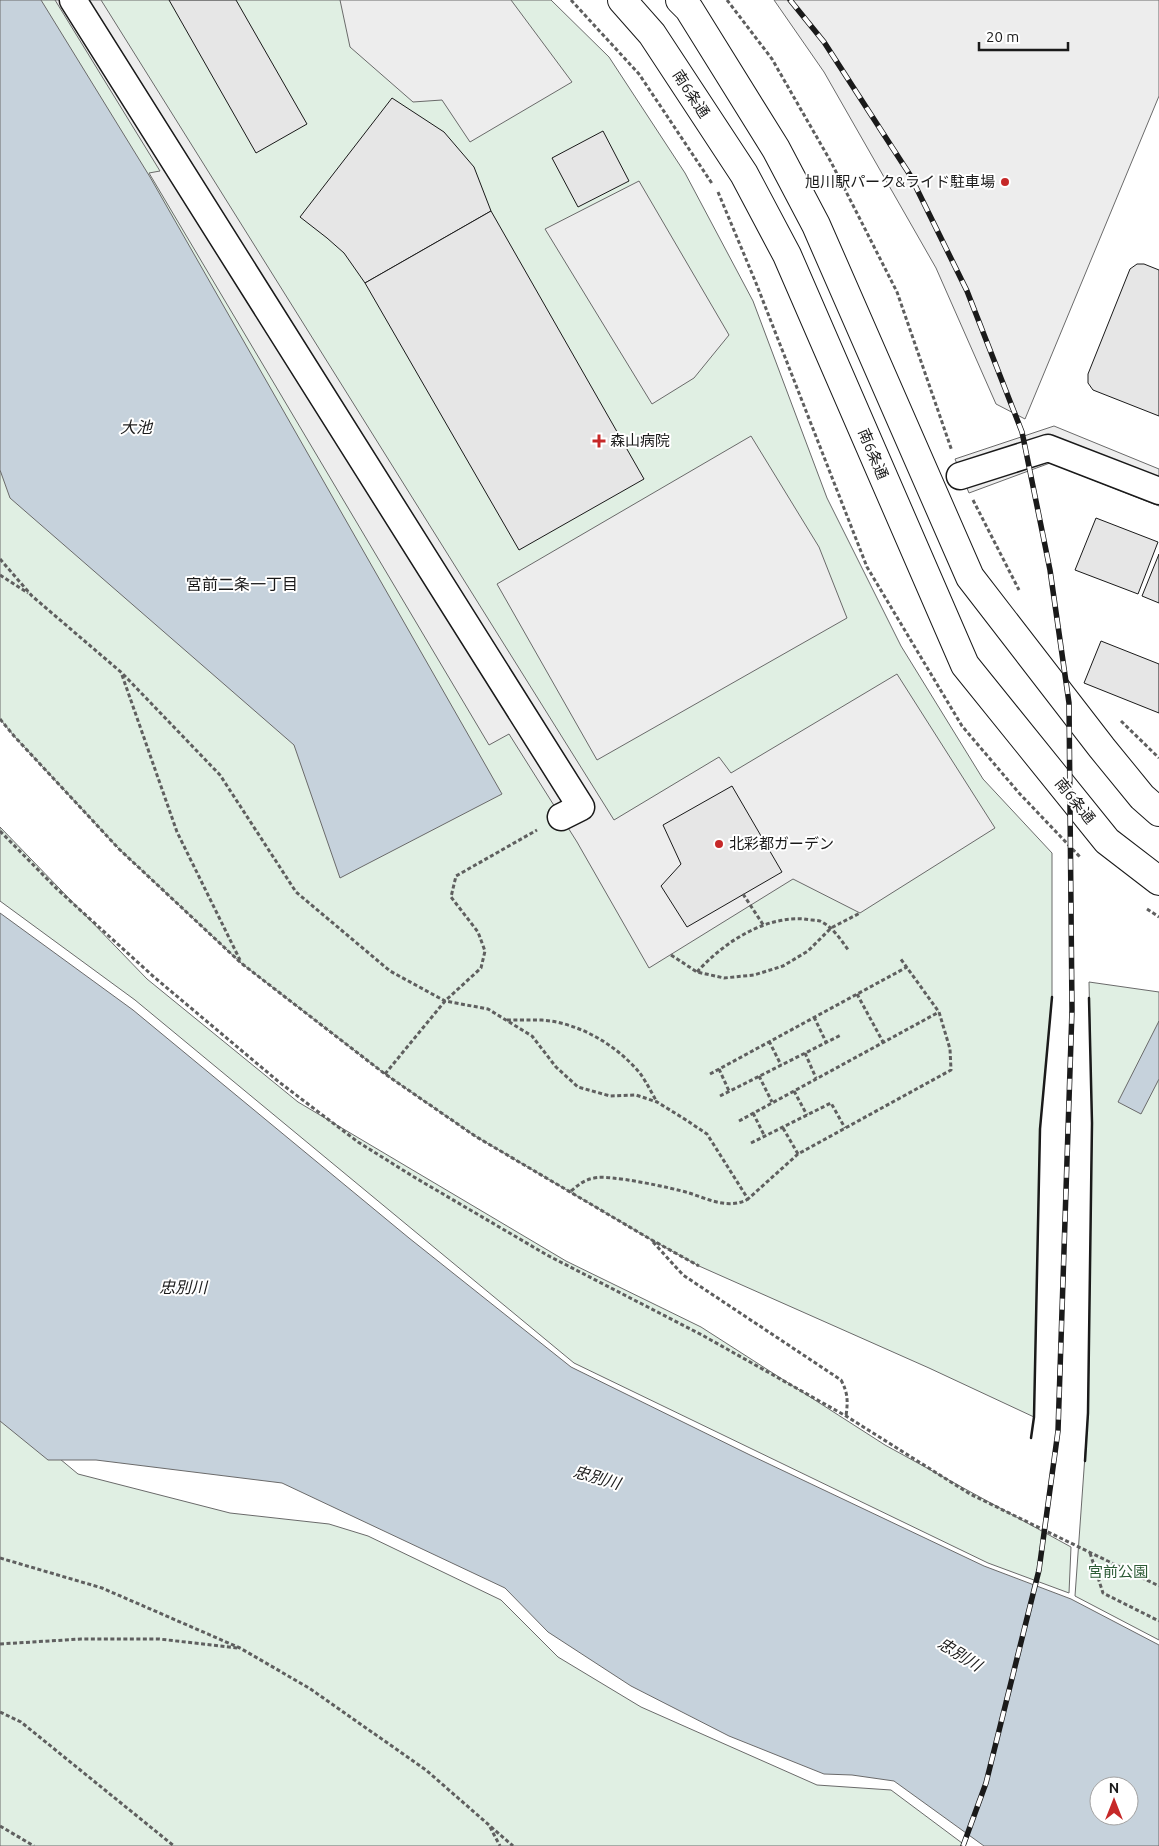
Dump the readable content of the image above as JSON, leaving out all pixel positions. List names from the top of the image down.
{
  "streets": {
    "street": ["南6条通"]
  },
  "districts": ["宮前二条一丁目"],
  "water": ["大池", "忠別川"],
  "parks": ["宮前公園"],
  "places": {
    "other": ["旭川駅パーク&ライド駐車場", "北彩都ガーデン"],
    "health": ["森山病院"]
  },
  "scale_bar": "20 m",
  "north": "top"
}
